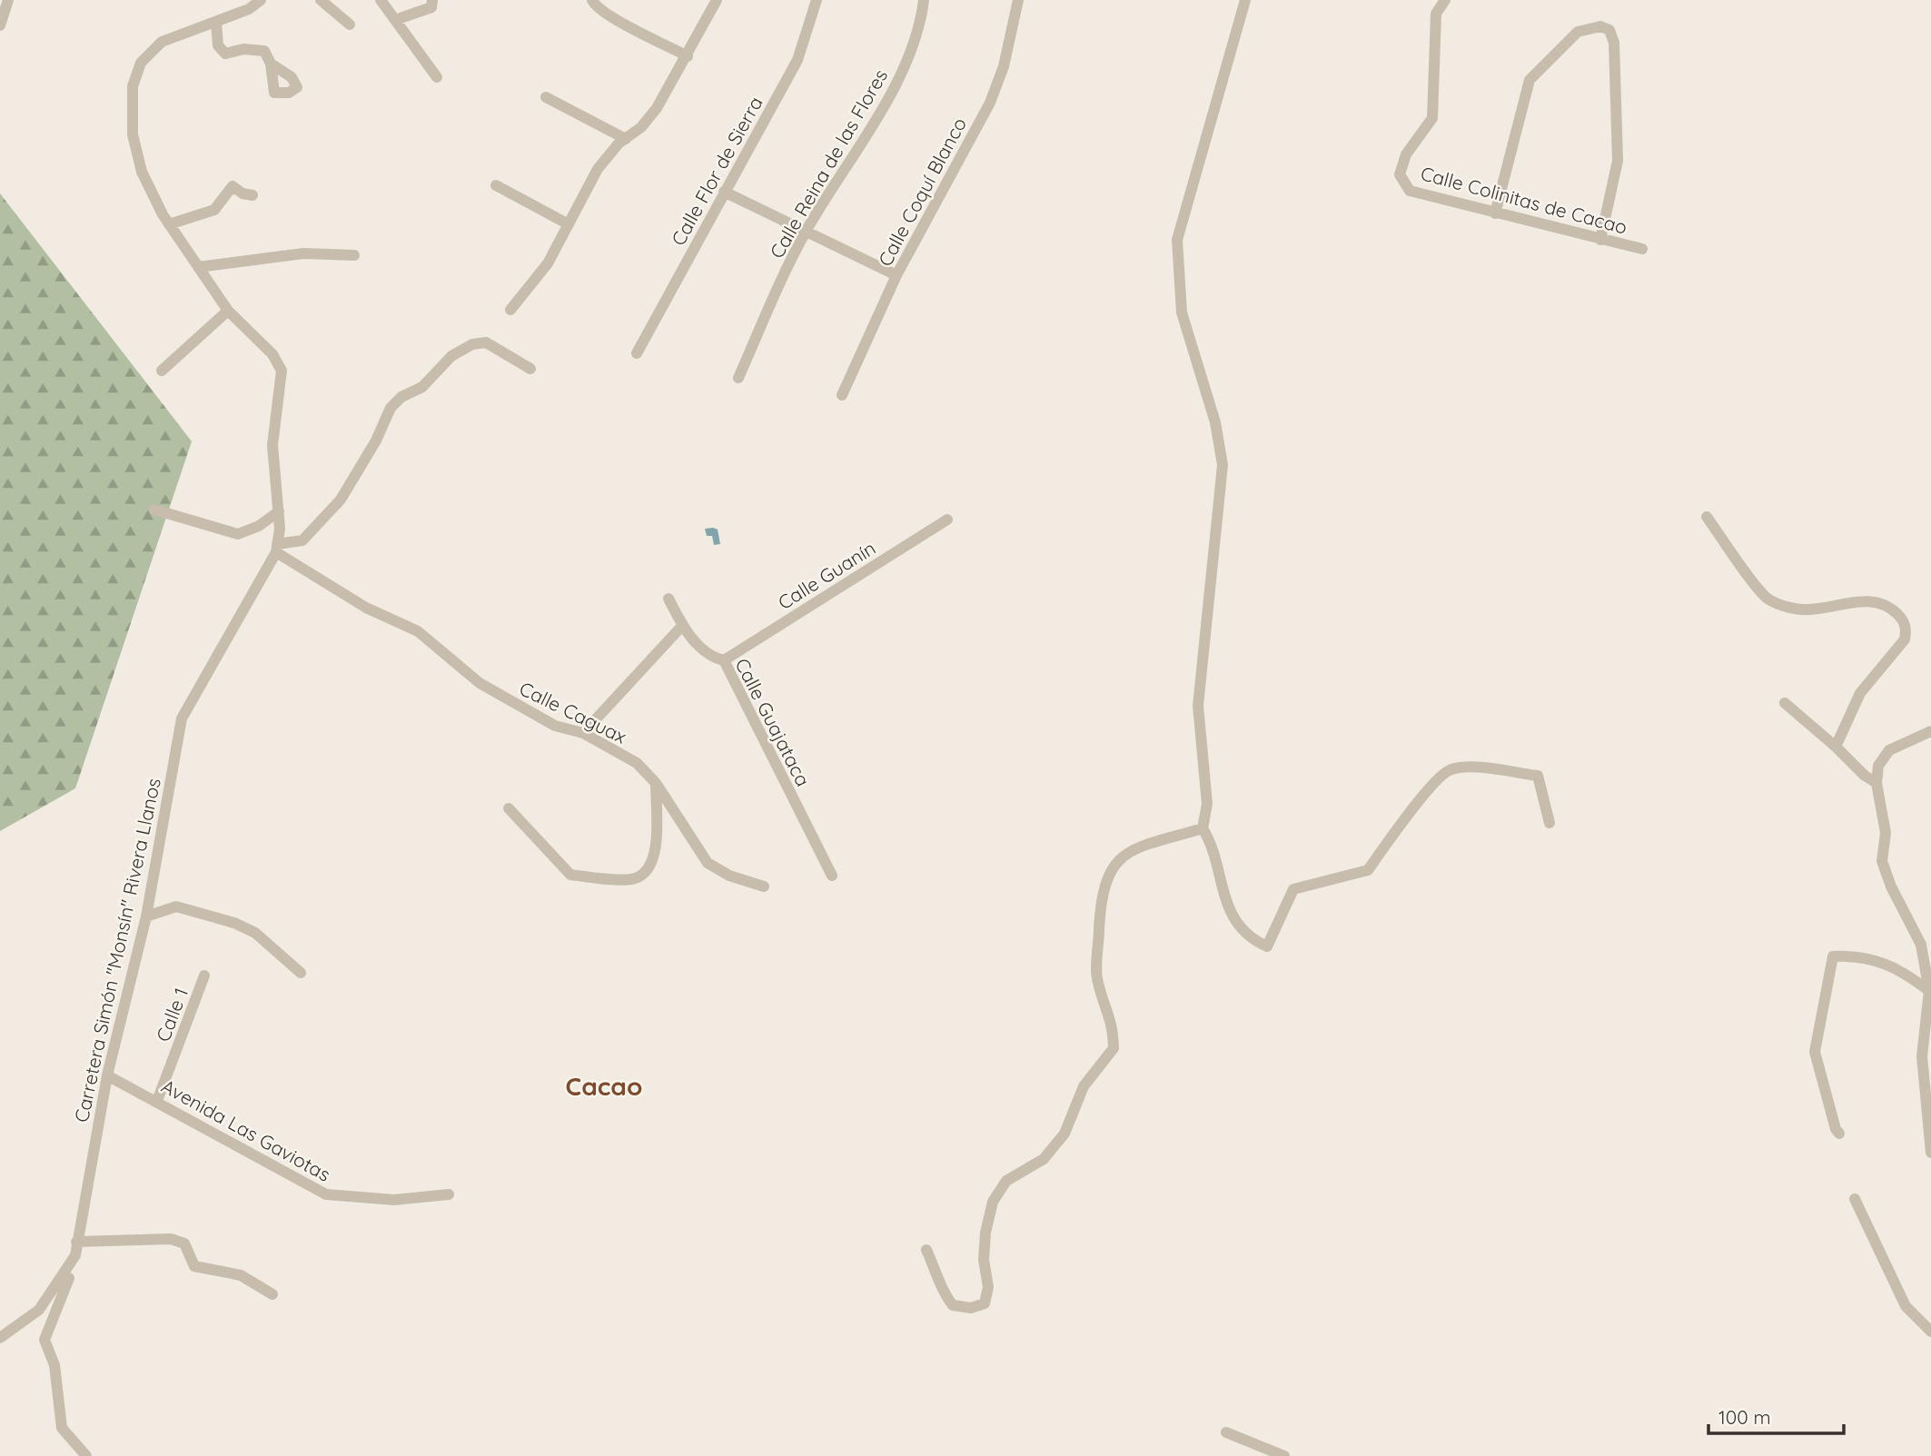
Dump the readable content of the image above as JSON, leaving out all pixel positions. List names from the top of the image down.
{
  "streets": {
    "street": [
      "Calle Reina de las Flores",
      "Calle Flor de Sierra",
      "Calle Coquí Blanco",
      "Calle Colinitas de Cacao",
      "Calle Guanín",
      "Calle Caguax",
      "Calle Guajataca",
      "Carretera Simón \"Monsín\" Rivera Llanos",
      "Calle 1",
      "Avenida Las Gaviotas"
    ]
  },
  "crossings": [
    ["Calle Guanín", "Calle Guajataca"],
    ["Calle Caguax", "Carretera Simón \"Monsín\" Rivera Llanos"],
    ["Carretera Simón \"Monsín\" Rivera Llanos", "Avenida Las Gaviotas"],
    ["Calle 1", "Avenida Las Gaviotas"]
  ],
  "districts": ["Cacao"],
  "scale_bar": "100 m"
}
